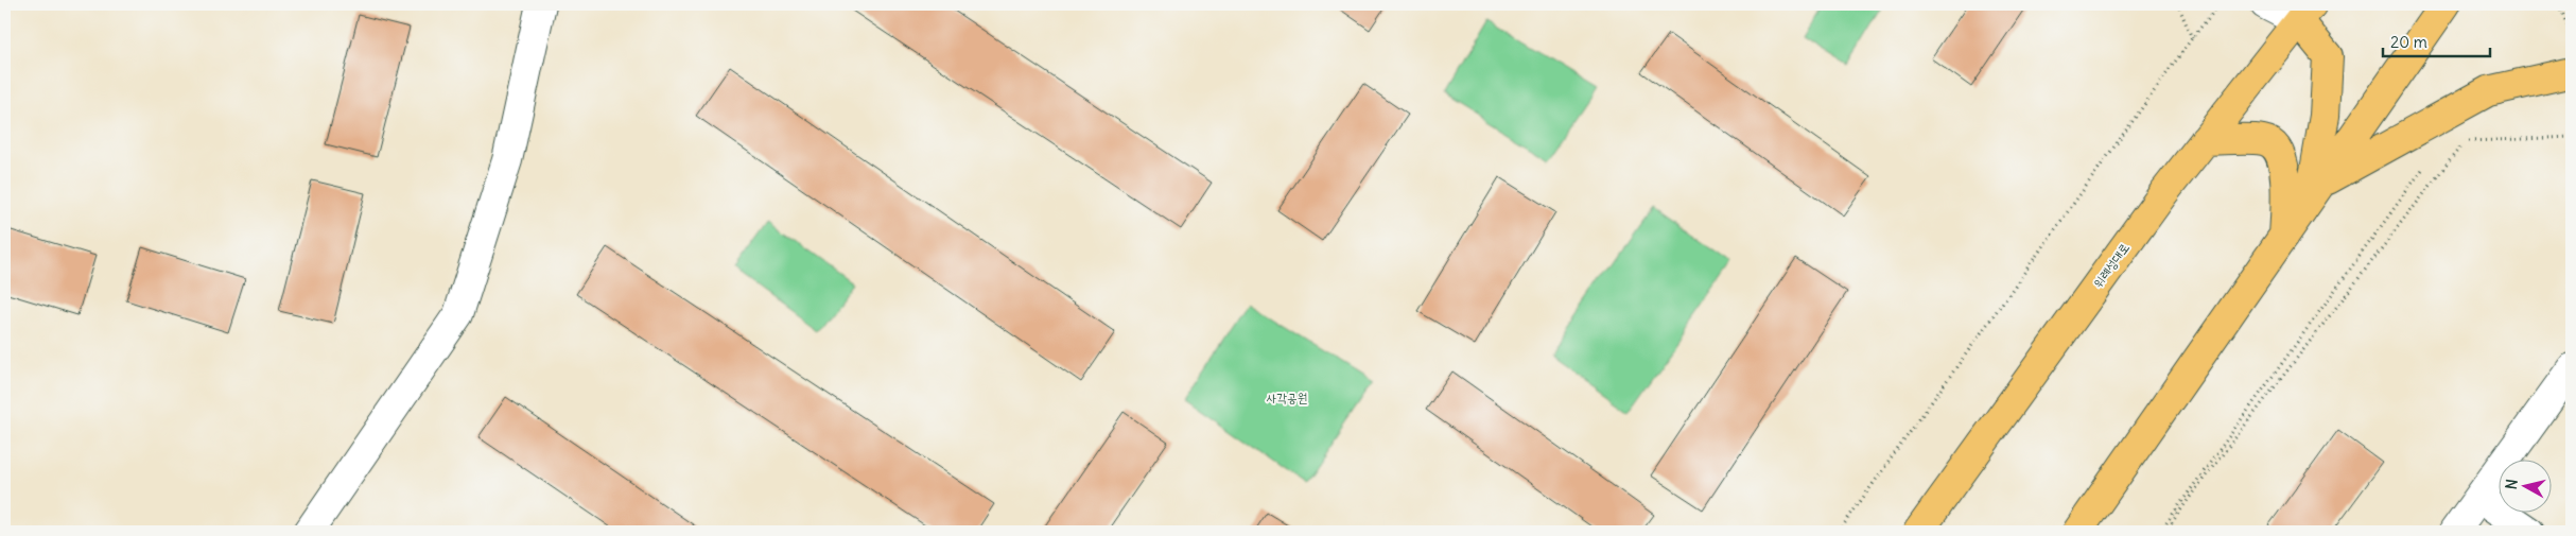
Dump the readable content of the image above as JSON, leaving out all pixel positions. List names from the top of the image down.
{
  "streets": {
    "main road": ["위례성대로"]
  },
  "parks": ["사각공원"],
  "scale_bar": "20 m",
  "north": "left"
}
